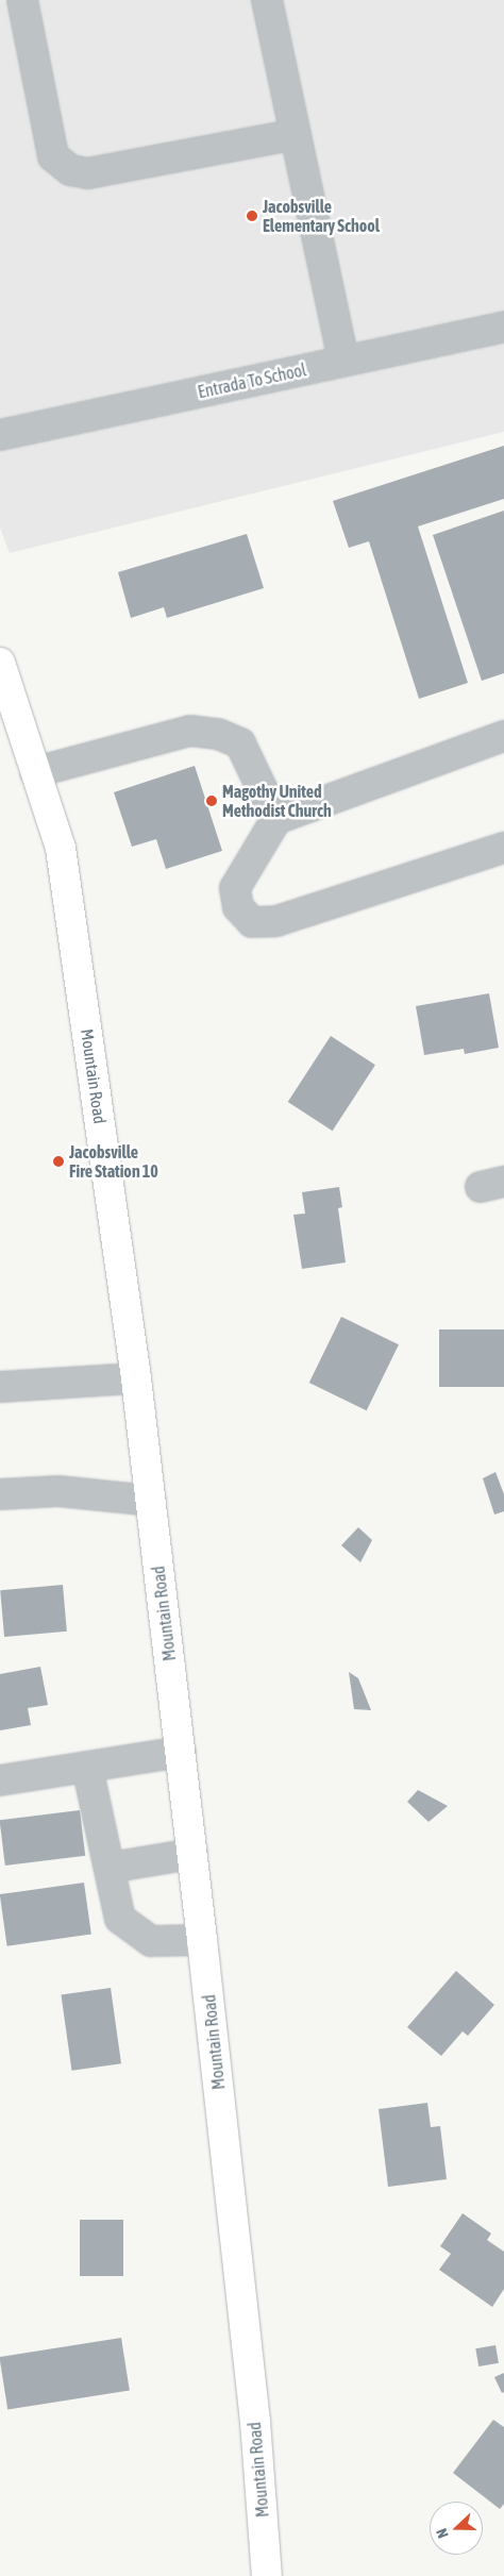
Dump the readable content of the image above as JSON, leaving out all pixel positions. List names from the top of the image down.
{
  "streets": {
    "main road": ["Mountain Road"],
    "street": ["Entrada To School"]
  },
  "places": ["Jacobsville Elementary School", "Magothy United Methodist Church", "Jacobsville Fire Station 10"],
  "north": "left"
}
